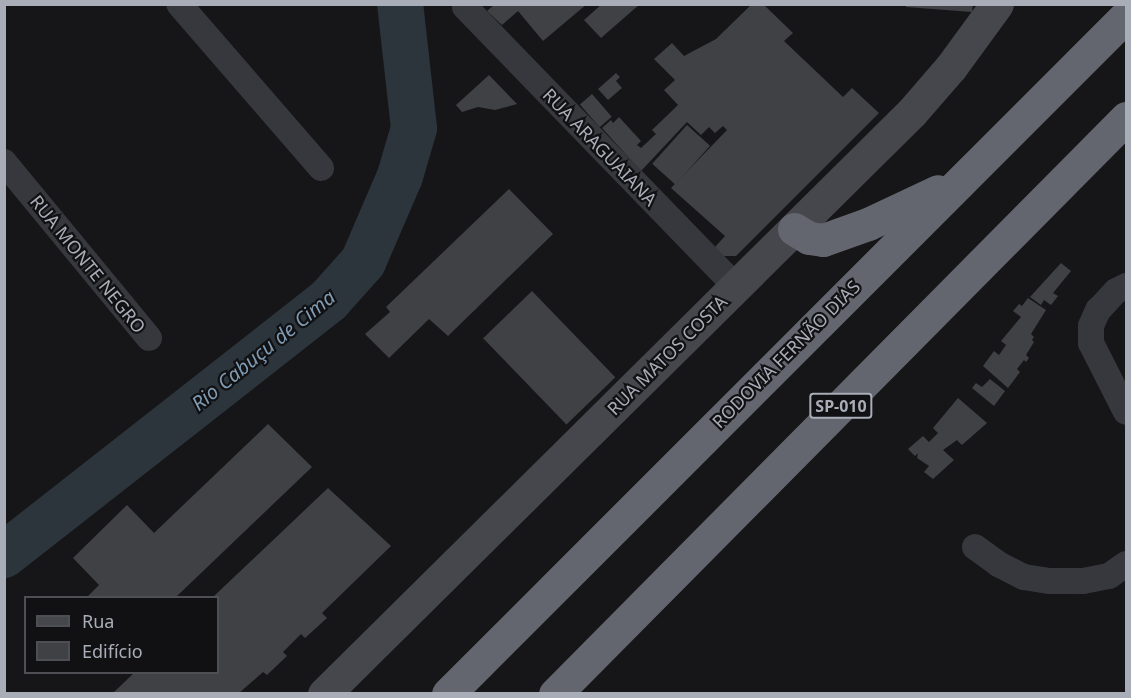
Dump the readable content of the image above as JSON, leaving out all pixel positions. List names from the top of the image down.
{
  "streets": {
    "highway": ["RODOVIA FERNÃO DIAS", "SP-010"],
    "street": ["RUA ARAGUAIANA", "RUA MONTE NEGRO", "RUA MATOS COSTA"]
  },
  "crossings": [
    ["RUA ARAGUAIANA", "RUA MATOS COSTA"]
  ],
  "water": ["Rio Cabuçu de Cima"],
  "legend": ["Rua", "Edifício"]
}
